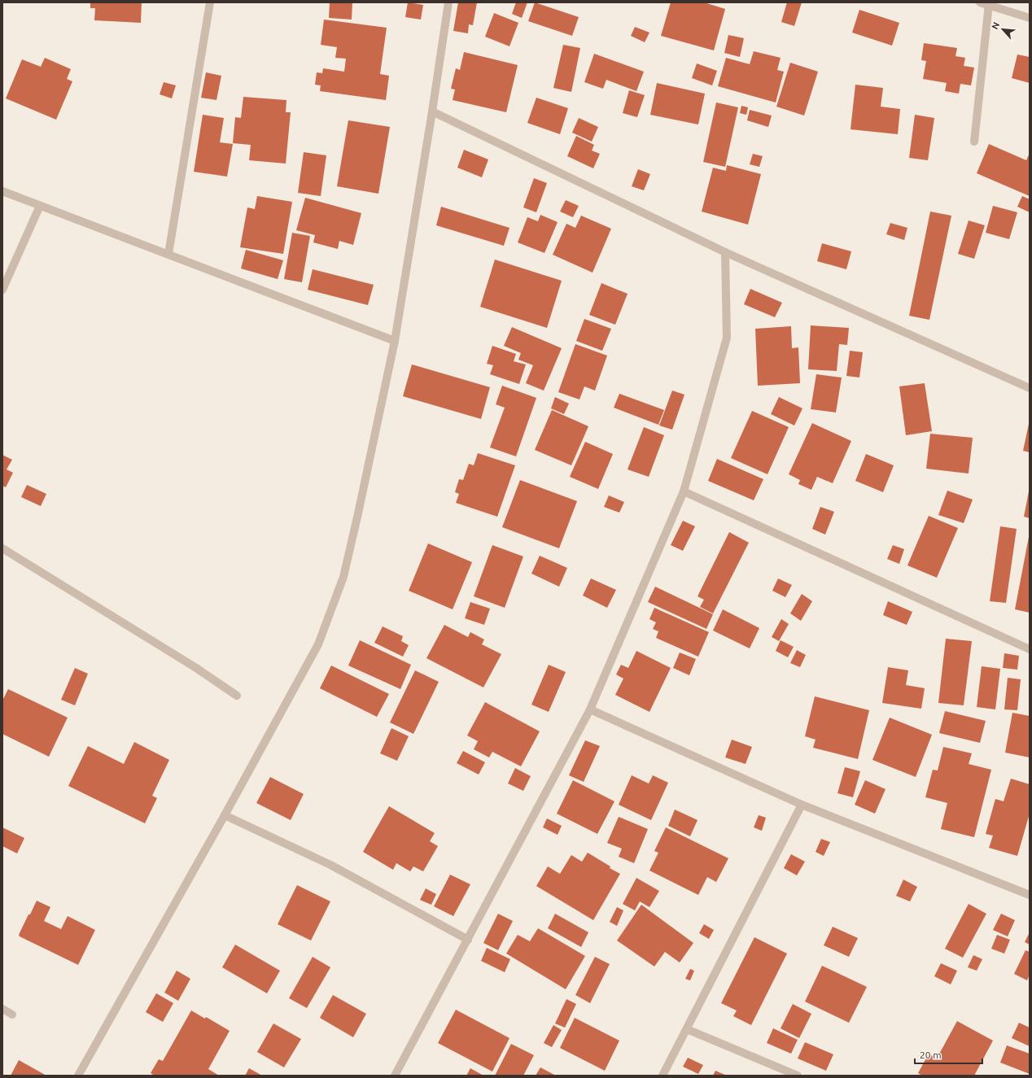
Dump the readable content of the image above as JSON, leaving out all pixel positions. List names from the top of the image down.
{
  "scale_bar": "20 m",
  "north": "top left"
}
